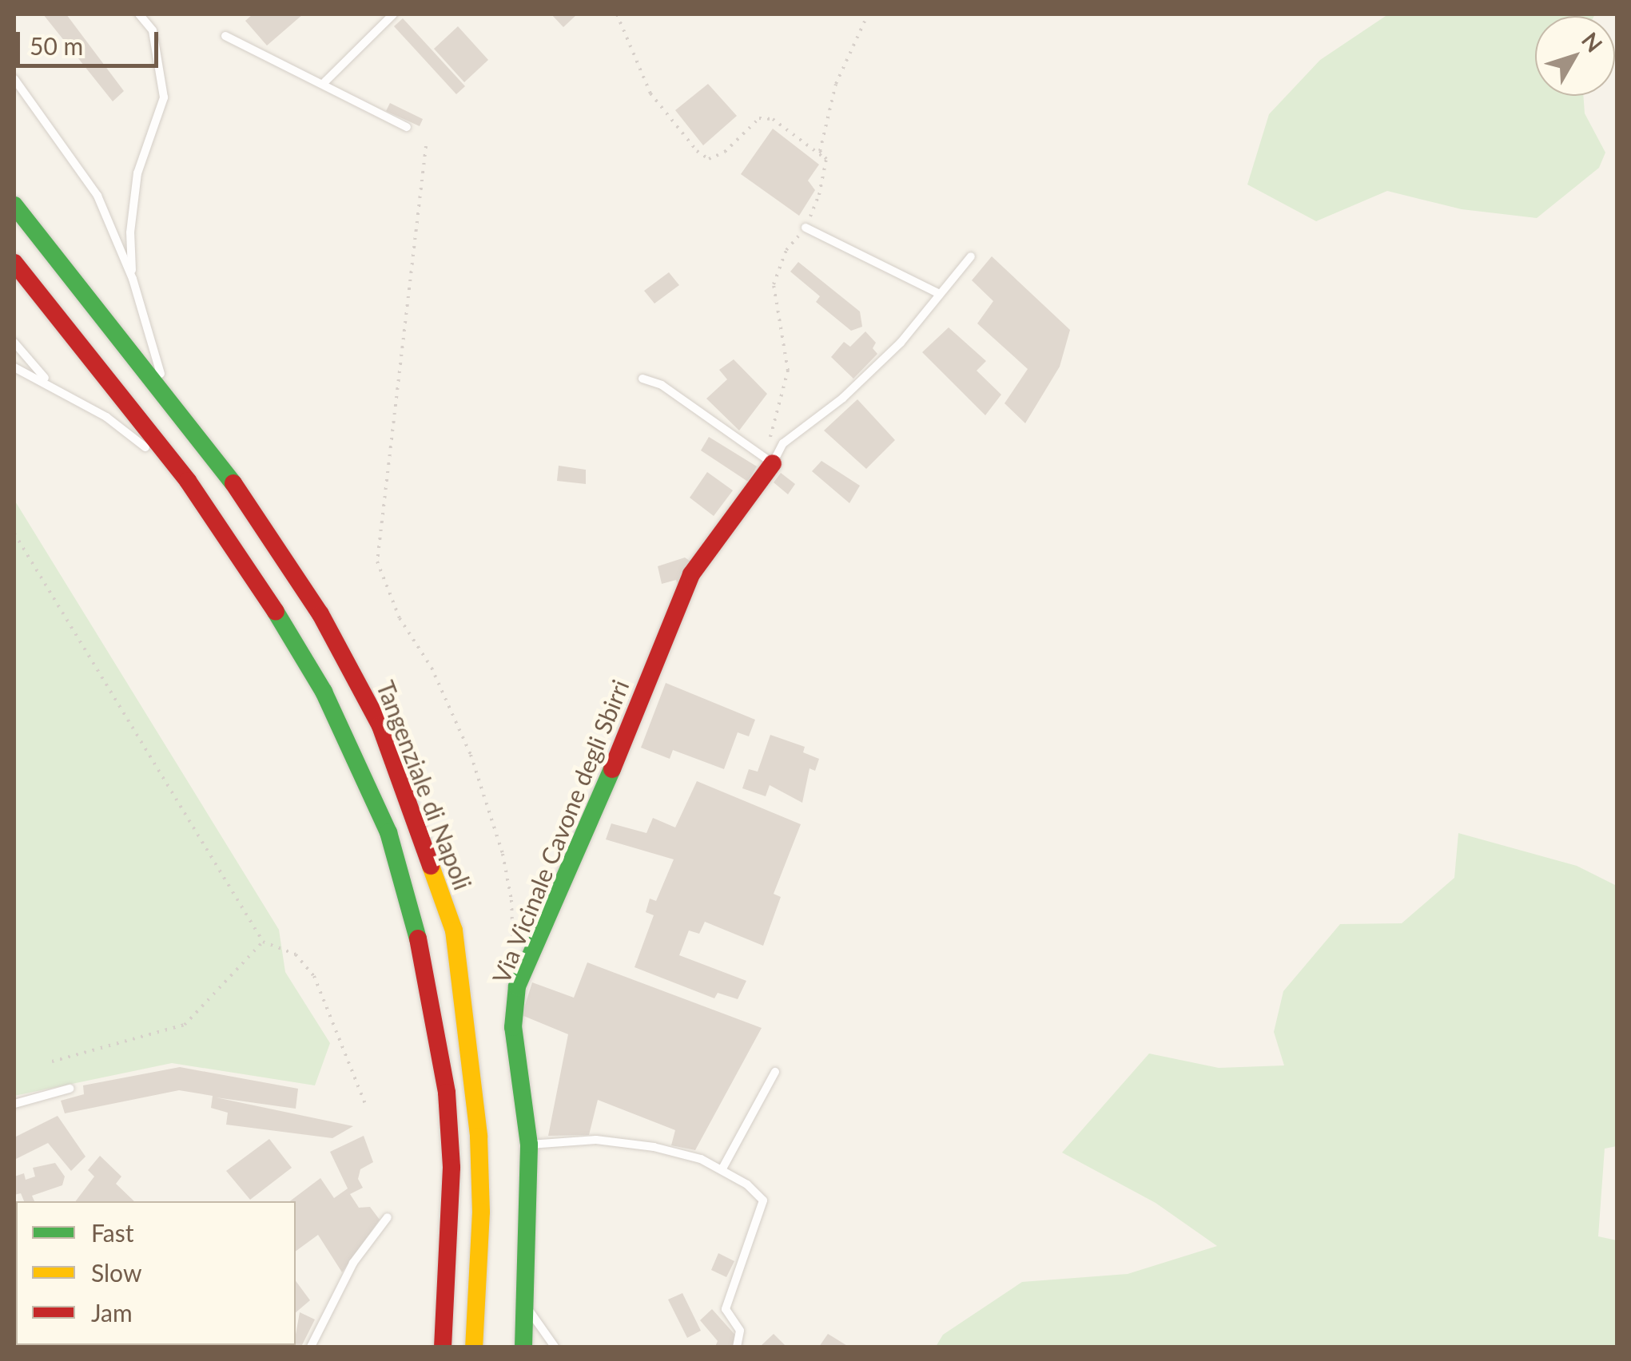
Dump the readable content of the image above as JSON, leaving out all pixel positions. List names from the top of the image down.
{
  "streets": {
    "main road": ["Tangenziale di Napoli", "Via Vicinale Cavone degli Sbirri"]
  },
  "legend": ["Fast", "Slow", "Jam"],
  "scale_bar": "50 m",
  "north": "top right"
}
